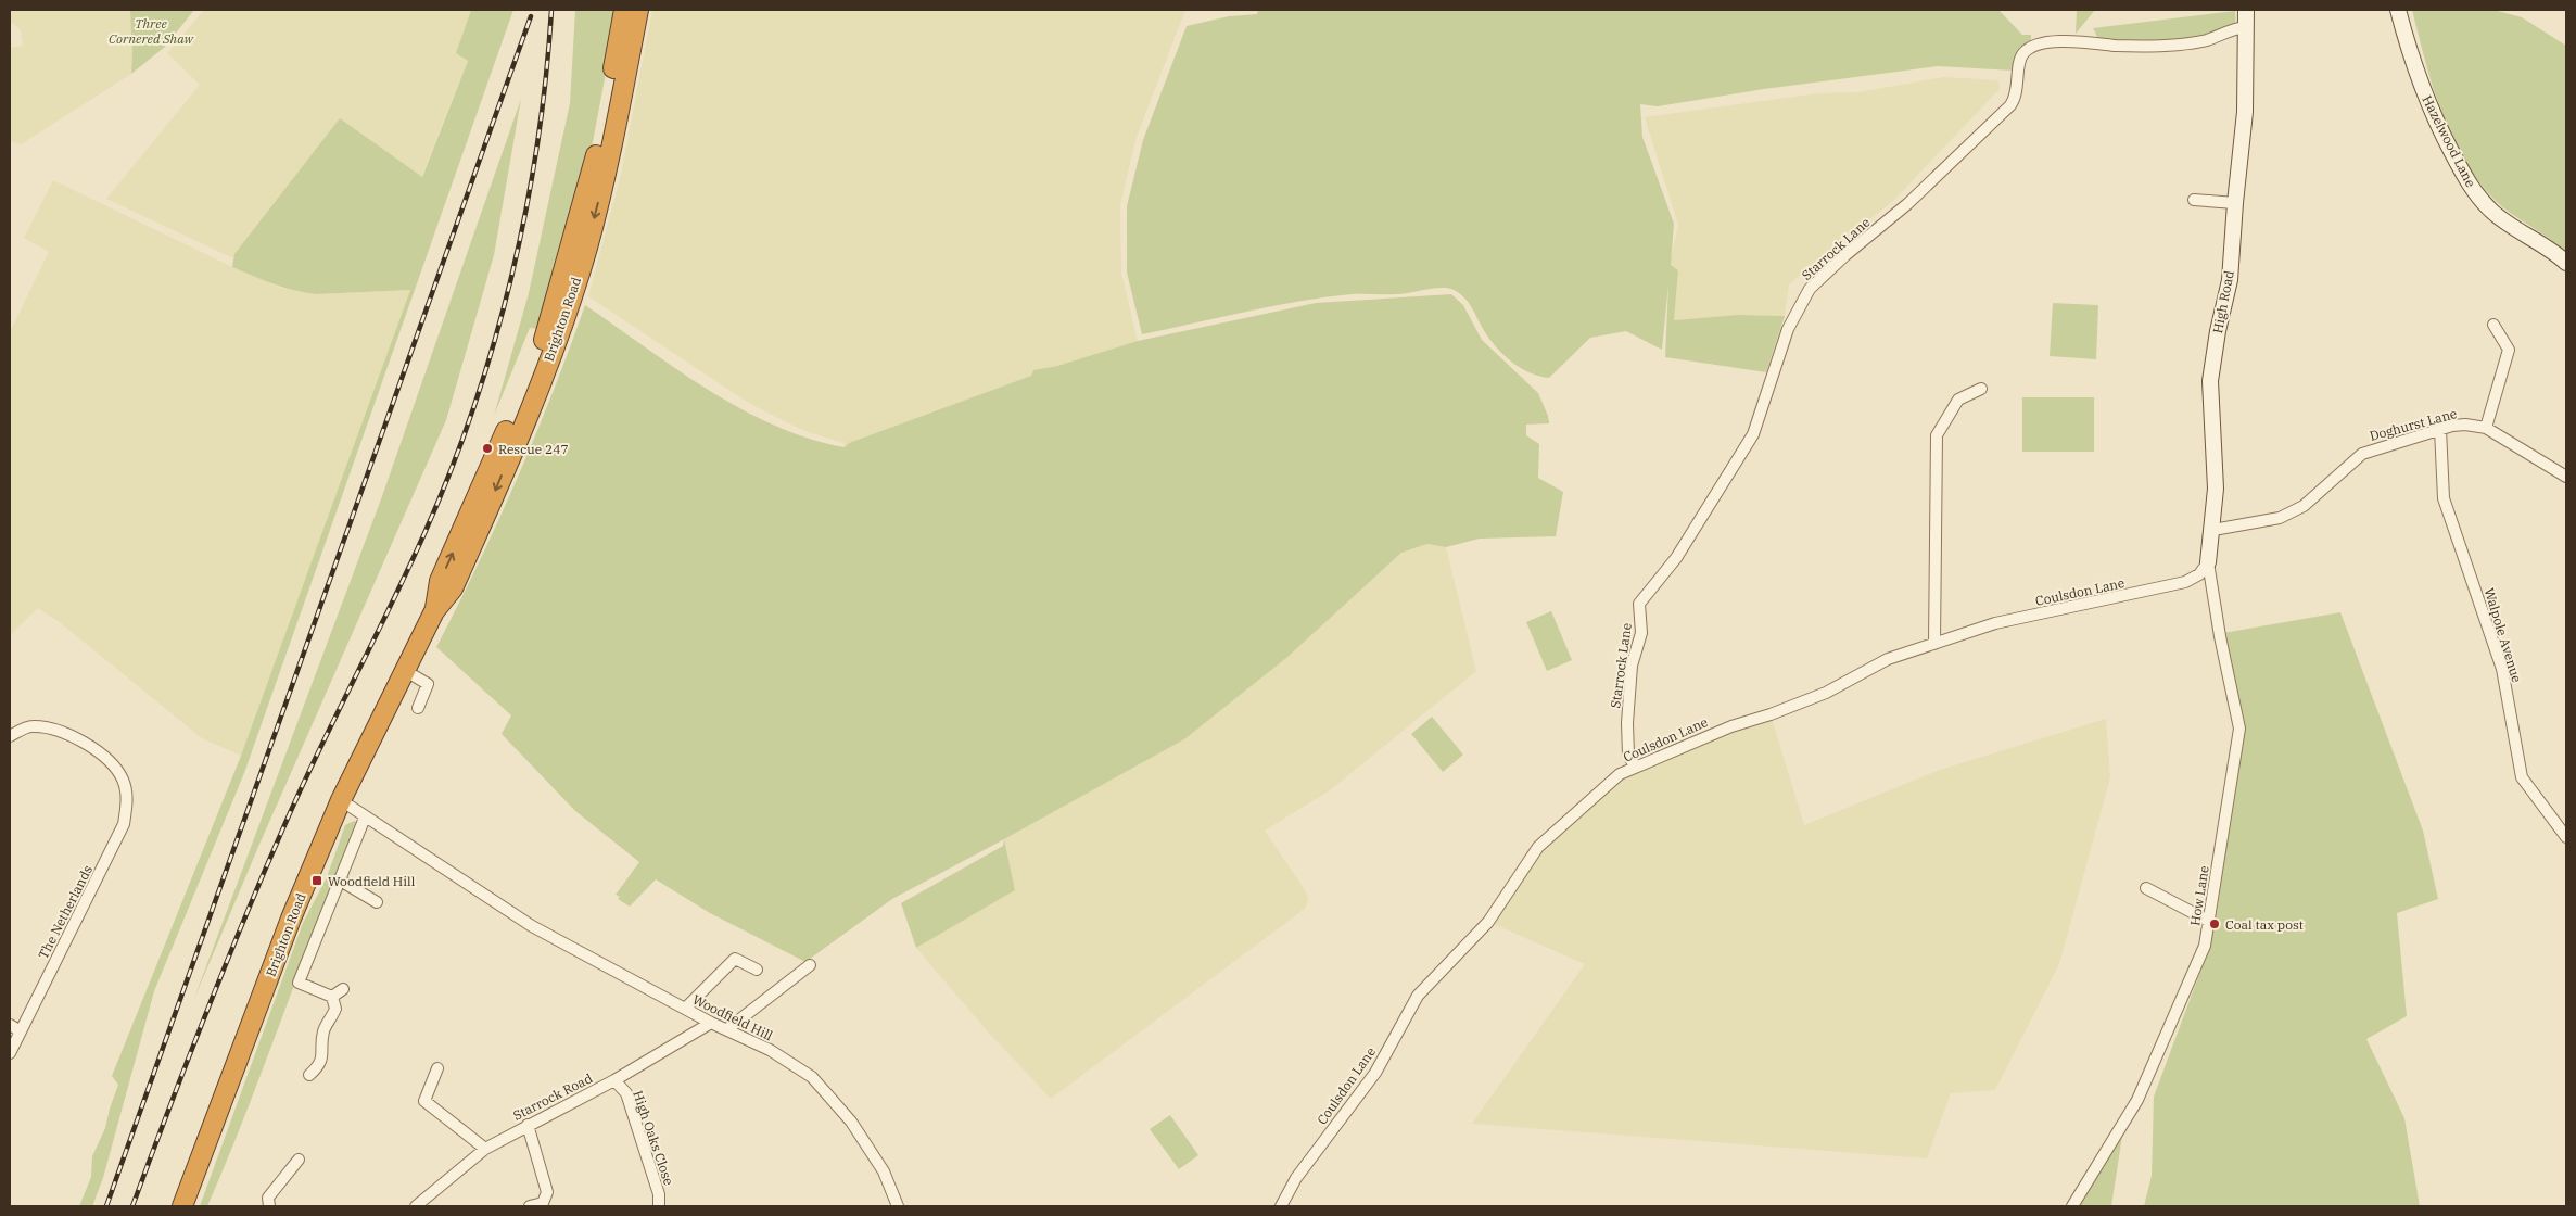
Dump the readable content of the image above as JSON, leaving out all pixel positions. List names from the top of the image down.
{
  "streets": {
    "highway": ["Brighton Road"],
    "street": [
      "Hazelwood Lane",
      "Starrock Lane",
      "High Road",
      "Doghurst Lane",
      "Coulsdon Lane",
      "Walpole Avenue",
      "How Lane",
      "The Netherlands",
      "Woodfield Hill",
      "Starrock Road",
      "High Oaks Close"
    ]
  },
  "crossings": [
    ["Starrock Lane", "High Road"],
    ["Starrock Lane", "Coulsdon Lane"],
    ["High Road", "Doghurst Lane"],
    ["High Road", "Coulsdon Lane"],
    ["High Road", "How Lane"],
    ["Brighton Road", "Woodfield Hill"],
    ["Doghurst Lane", "Walpole Avenue"],
    ["Coulsdon Lane", "How Lane"],
    ["Woodfield Hill", "Starrock Road"],
    ["Starrock Road", "High Oaks Close"]
  ],
  "parks": ["Three Cornered Shaw"],
  "places": {
    "other": ["Rescue 247", "Coal tax post"],
    "transit": ["Woodfield Hill"]
  }
}
